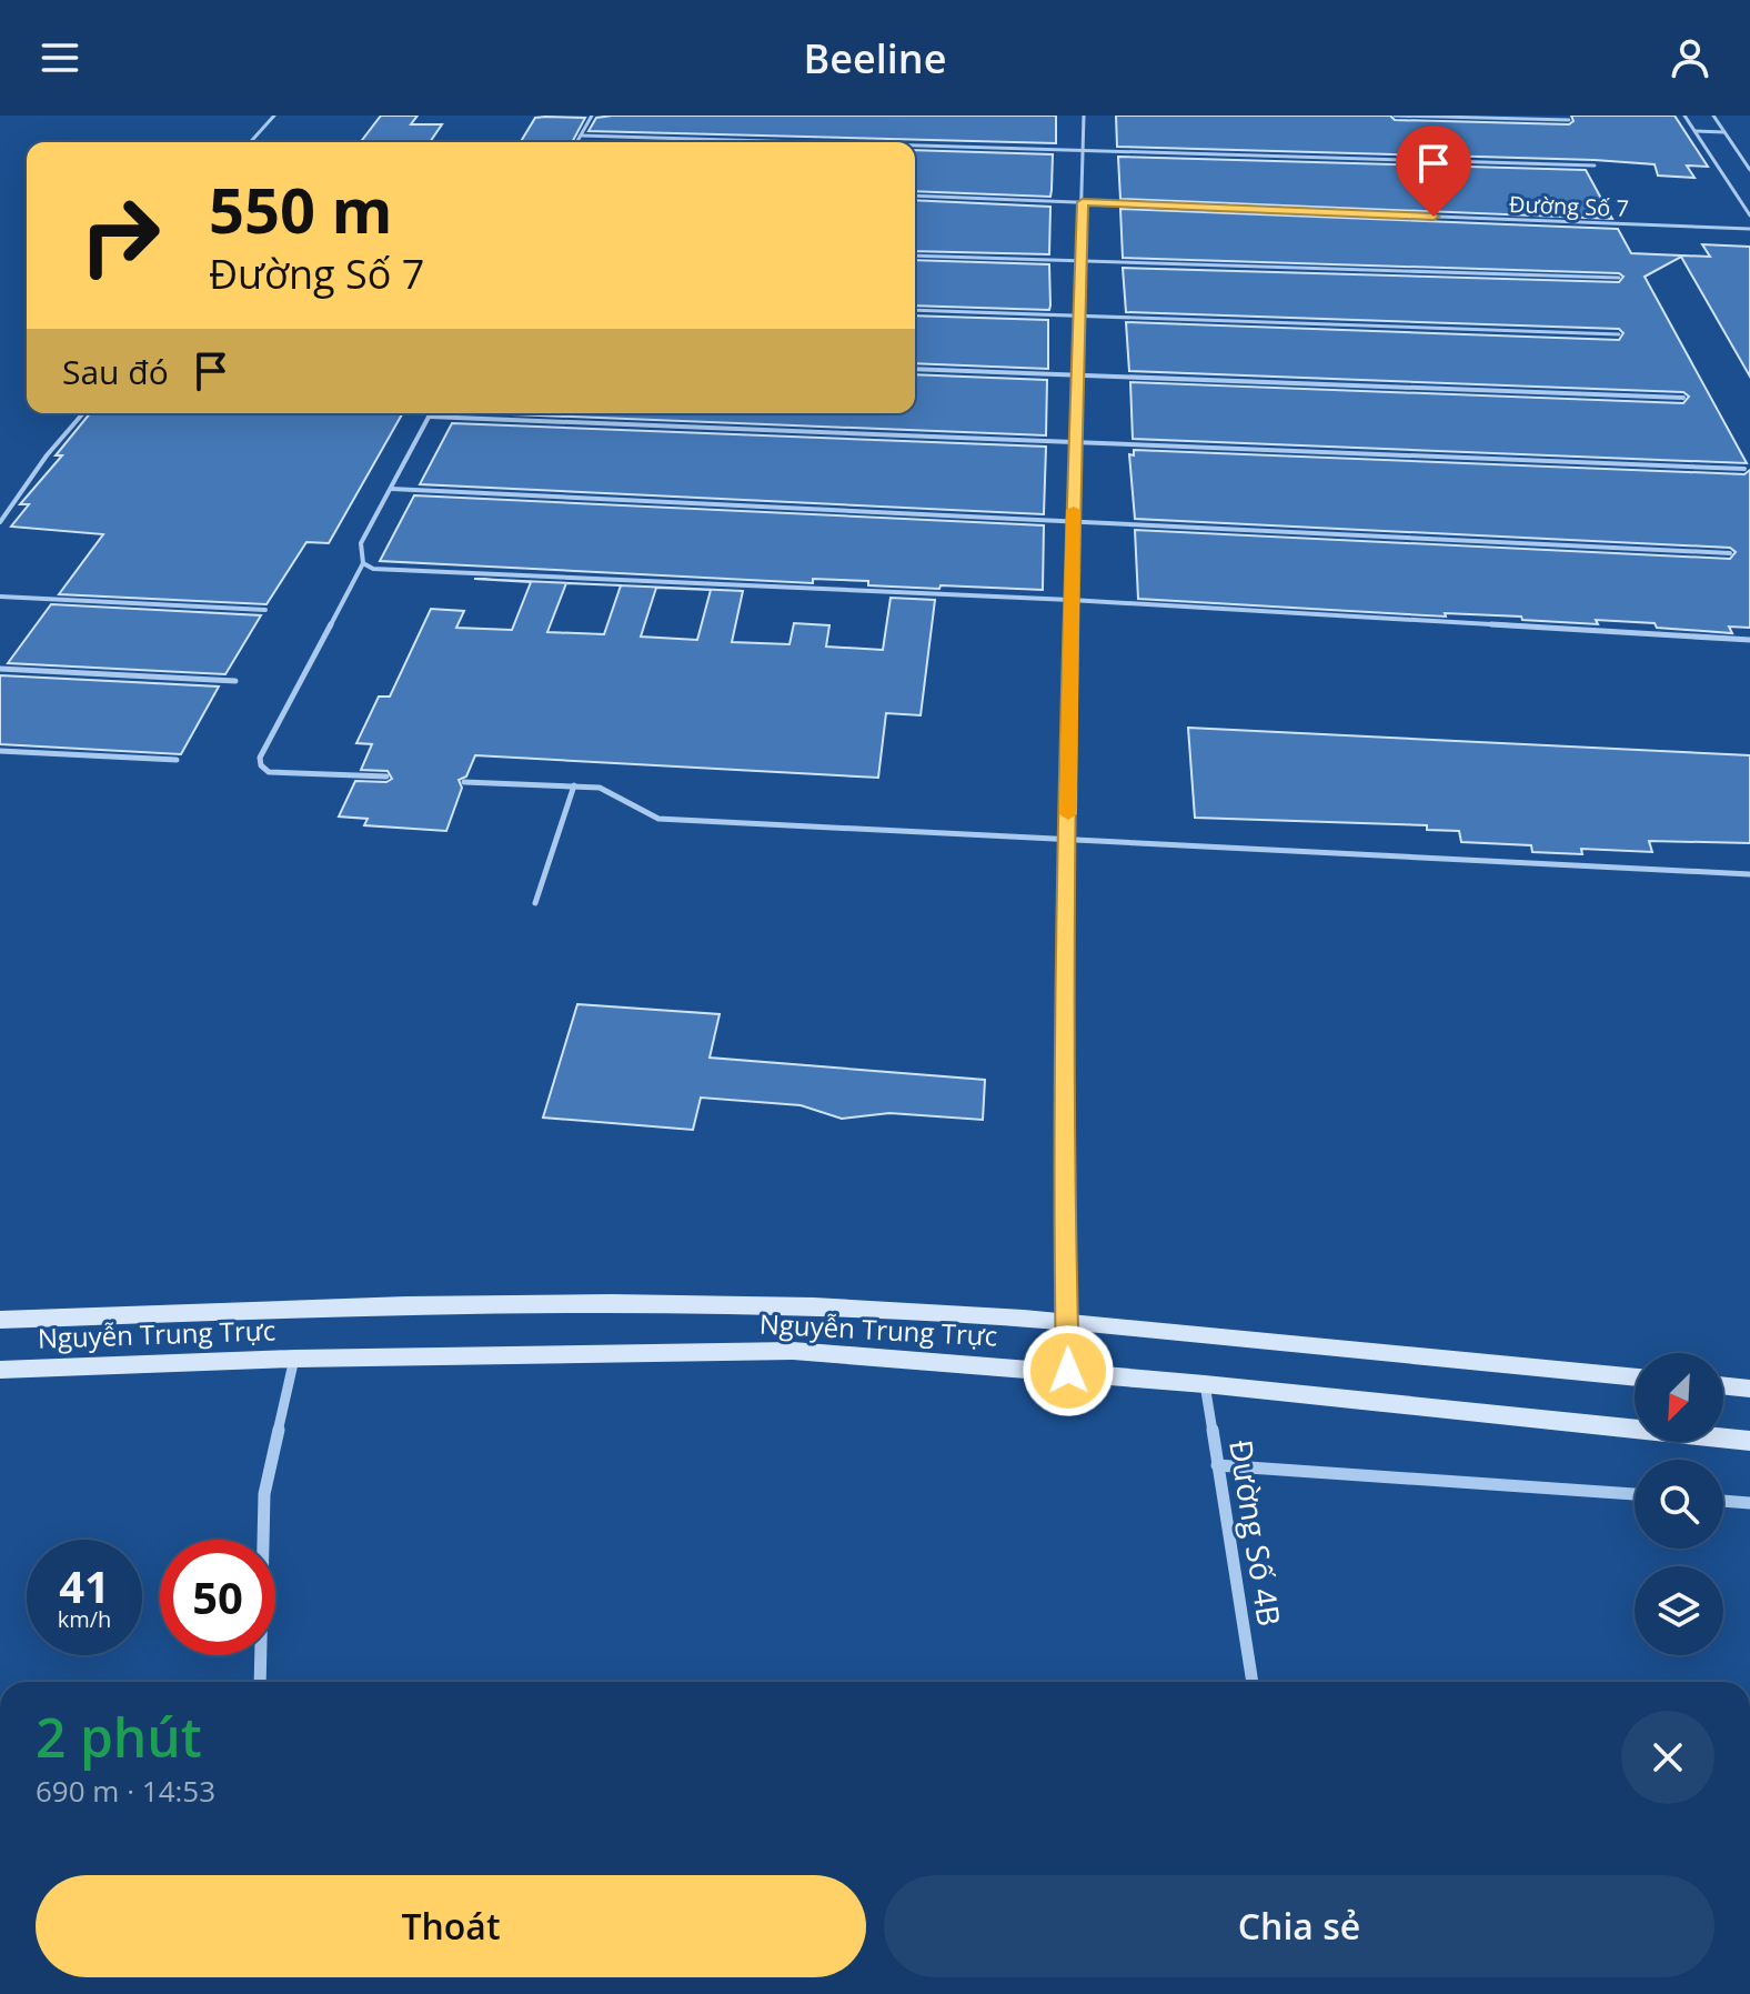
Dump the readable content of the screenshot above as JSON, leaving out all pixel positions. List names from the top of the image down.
{
  "streets": {
    "main road": ["Nguyễn Trung Trực"],
    "street": ["Đường Số 4B"],
    "lane": ["Đường Số 7"]
  },
  "crossings": [
    ["Nguyễn Trung Trực", "Đường Số 4B"]
  ],
  "north": "bottom left",
  "page": {
    "header": "Beeline",
    "turn": ["550 m", "Đường Số 7"],
    "then": "Sau đó",
    "speed": "41 km/h",
    "limit": "50",
    "heading": ["2 phút", "690 m · 14:53"],
    "buttons": ["Thoát", "Chia sẻ"]
  }
}
